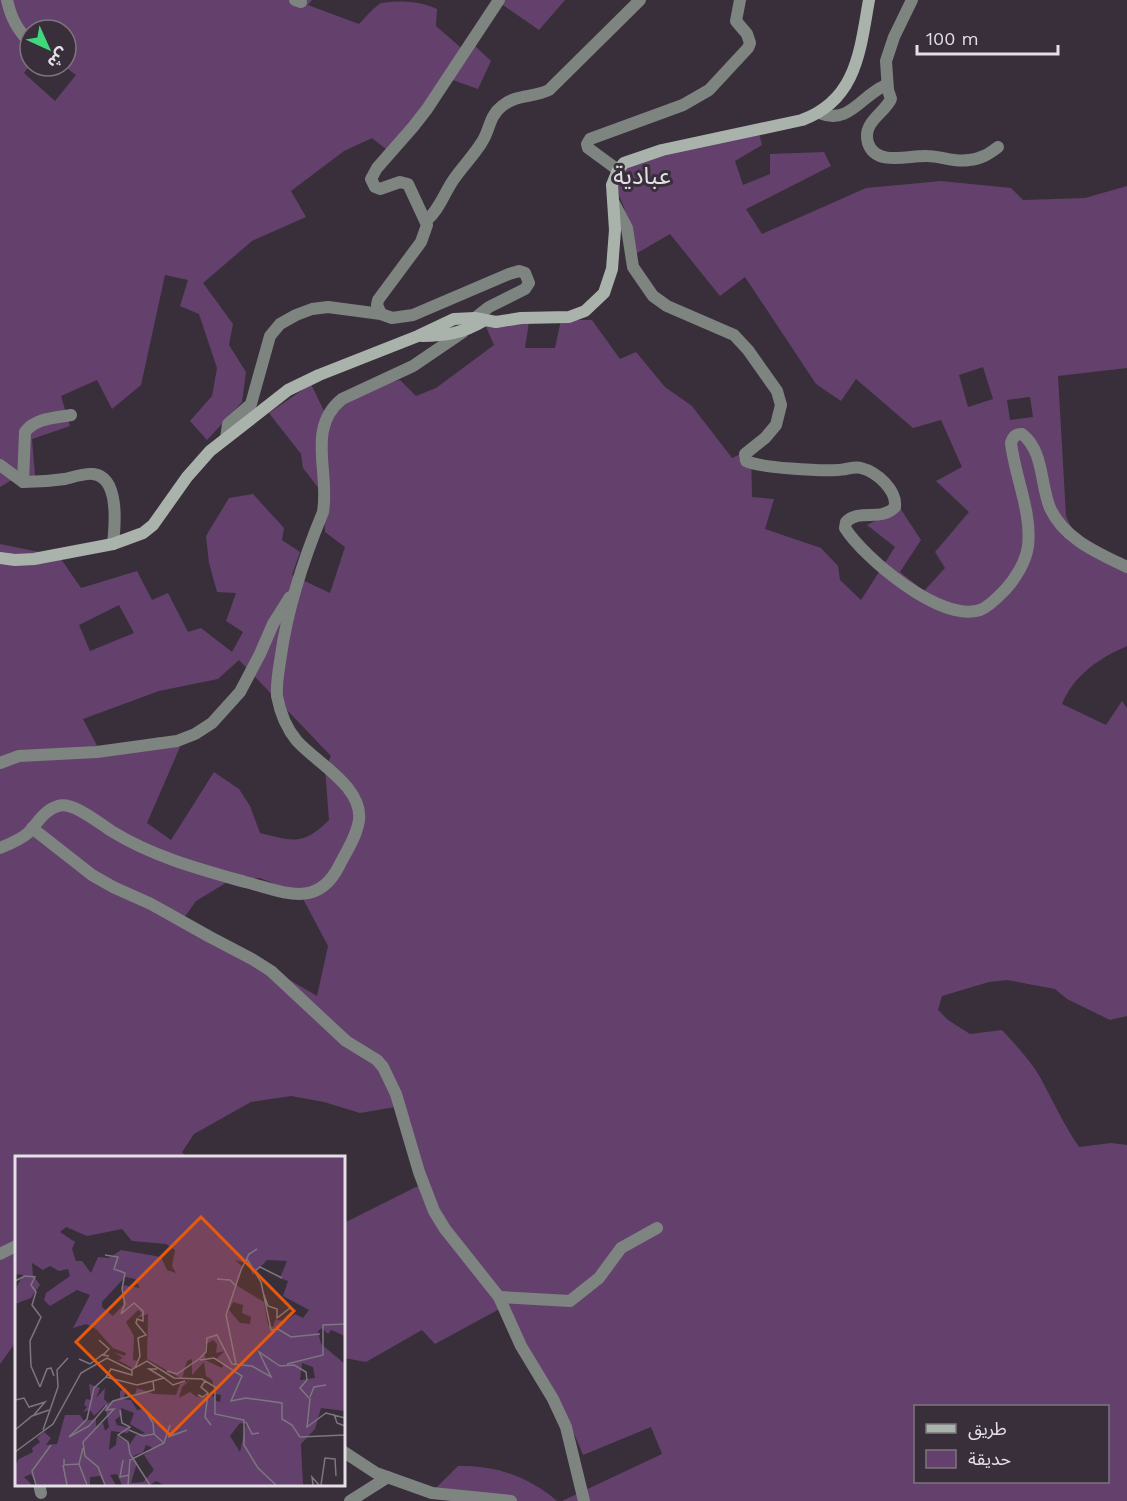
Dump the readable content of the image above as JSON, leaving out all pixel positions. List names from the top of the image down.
{
  "districts": ["عبادية"],
  "legend": ["طريق", "حديقة"],
  "scale_bar": "100 m",
  "north": "bottom right"
}
